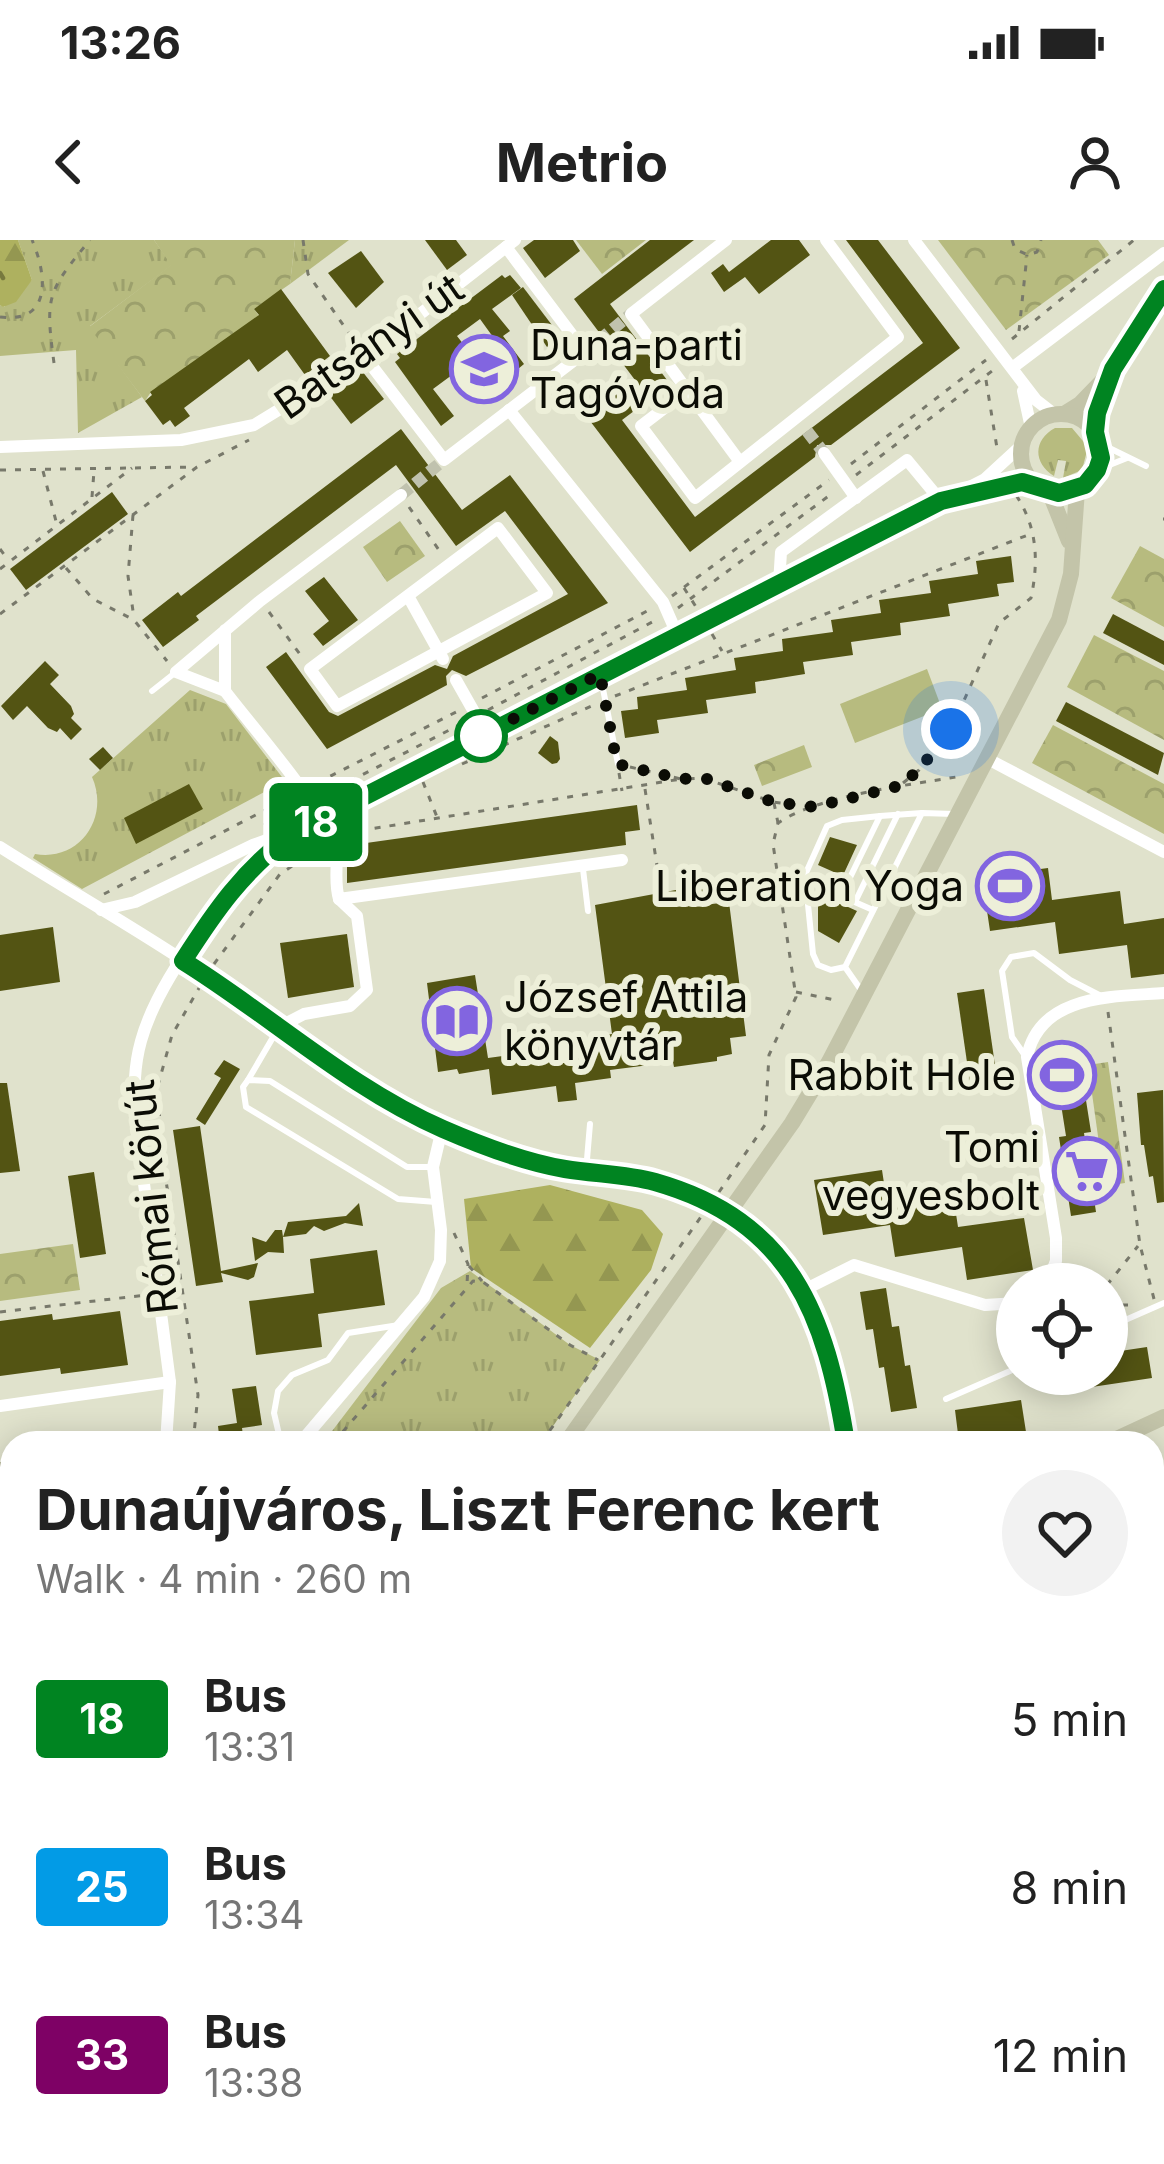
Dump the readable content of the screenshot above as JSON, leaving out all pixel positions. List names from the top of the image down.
{
  "streets": {
    "street": ["Batsányi út", "Római körút"]
  },
  "places": {
    "school or university": ["Duna-parti Tagóvoda"],
    "sports": ["Liberation Yoga", "Rabbit Hole"],
    "library": ["József Attila könyvtár"],
    "supermarket": ["Tomi vegyesbolt"]
  },
  "lines": ["bus line 18"],
  "page": {
    "status": "13:26",
    "header": "Metrio",
    "on_map": "18",
    "heading": ["Dunaújváros, Liszt Ferenc kert", "Walk · 4 min · 260 m"],
    "list": [
      {
        "mark": "18",
        "name": "Bus",
        "note": "13:31",
        "value": "5 min"
      },
      {
        "mark": "25",
        "name": "Bus",
        "note": "13:34",
        "value": "8 min"
      },
      {
        "mark": "33",
        "name": "Bus",
        "note": "13:38",
        "value": "12 min"
      }
    ]
  }
}
